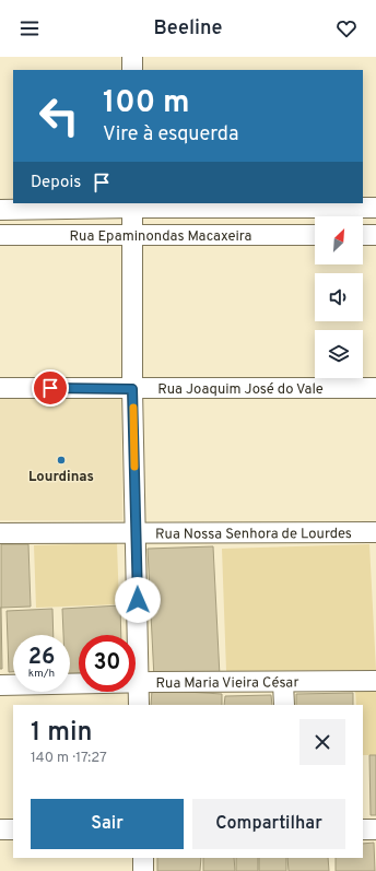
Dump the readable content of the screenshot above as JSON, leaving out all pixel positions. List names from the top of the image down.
{
  "streets": {
    "street": [
      "Rua Epaminondas Macaxeira",
      "Rua Joaquim José do Vale",
      "Rua Nossa Senhora de Lourdes",
      "Rua Maria Vieira César"
    ]
  },
  "places": ["Lourdinas"],
  "north": "top right",
  "page": {
    "header": "Beeline",
    "turn": ["100 m", "Vire à esquerda"],
    "then": "Depois",
    "speed": "26 km/h",
    "limit": "30",
    "heading": ["1 min", "140 m · 17:27"],
    "buttons": ["Sair", "Compartilhar"]
  }
}
